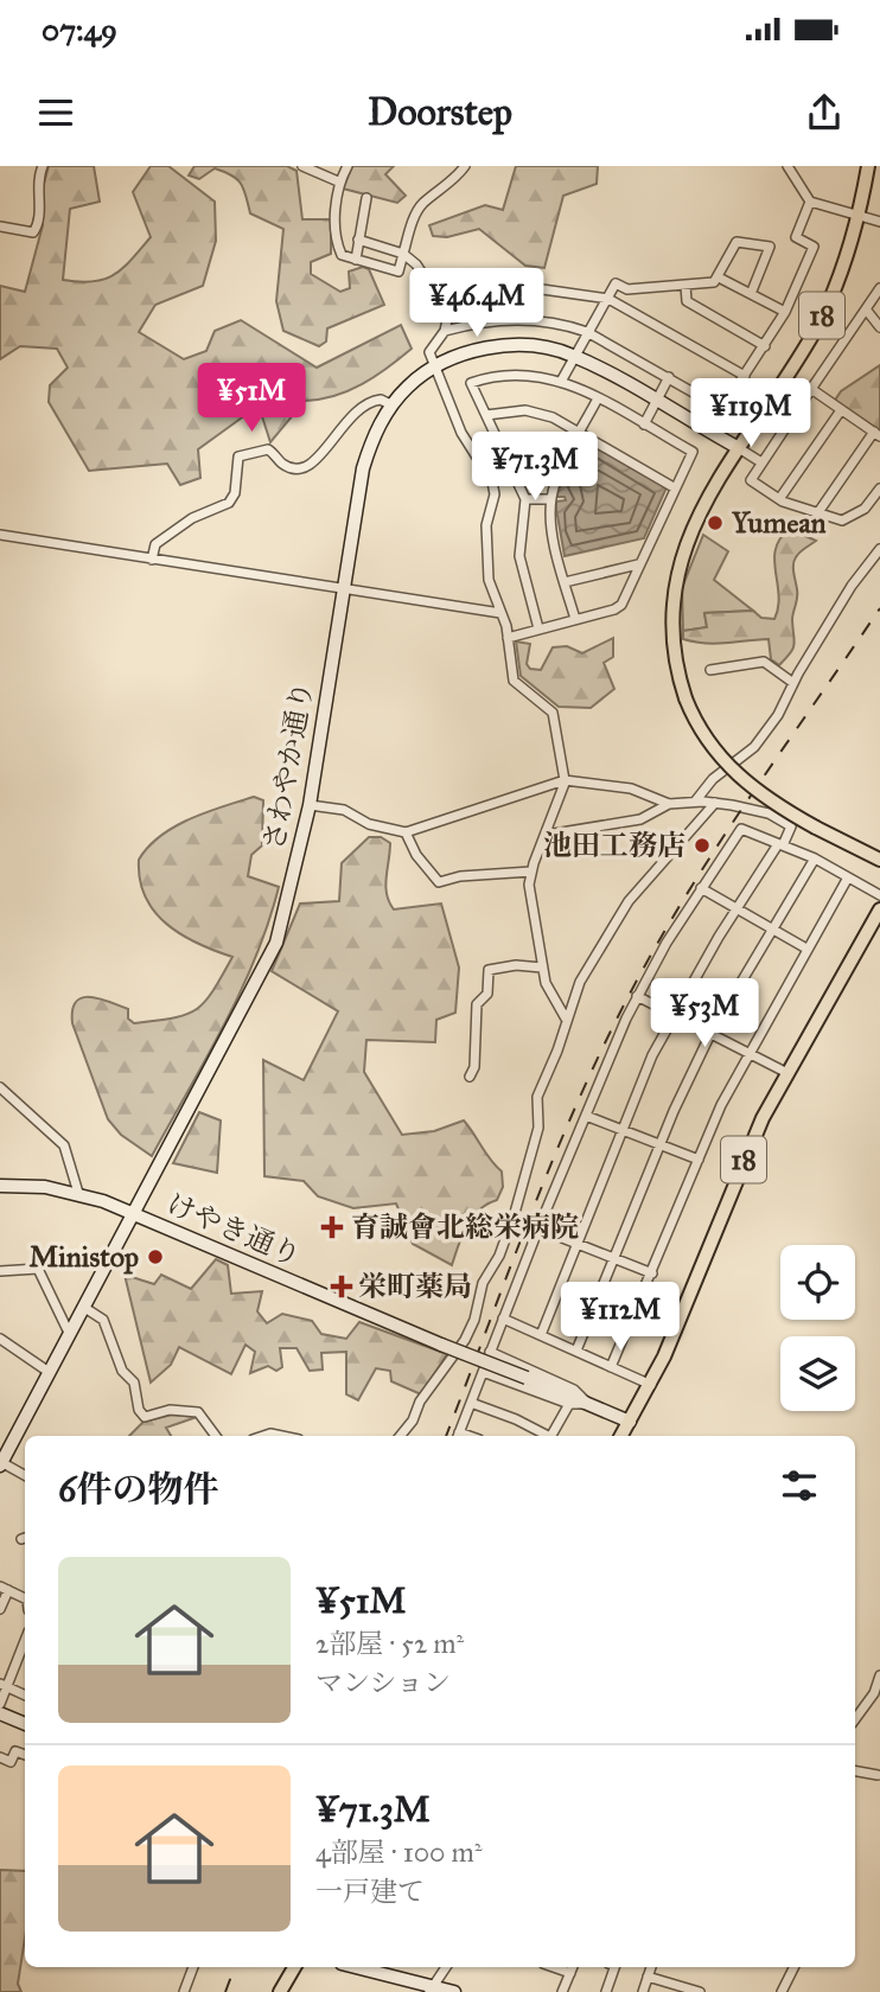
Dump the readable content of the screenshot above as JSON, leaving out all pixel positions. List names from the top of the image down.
{
  "streets": {
    "main road": ["18"],
    "street": ["さわやか通り", "けやき通り"]
  },
  "crossings": [
    ["18", "さわやか通り"],
    ["さわやか通り", "けやき通り"]
  ],
  "places": {
    "other": ["Yumean", "池田工務店", "Ministop"],
    "health": ["育誠會北総栄病院", "栄町薬局"]
  },
  "page": {
    "status": "07:49",
    "header": "Doorstep",
    "price": [
      "¥46.4M",
      "¥51M",
      "¥119M",
      "¥71.3M",
      "¥53M",
      "¥112M"
    ],
    "heading": "6件の物件",
    "list": [
      {
        "name": "¥51M",
        "note": "2部屋 · 52 m² · マンション"
      },
      {
        "name": "¥71.3M",
        "note": "4部屋 · 100 m² · 一戸建て"
      }
    ]
  }
}
